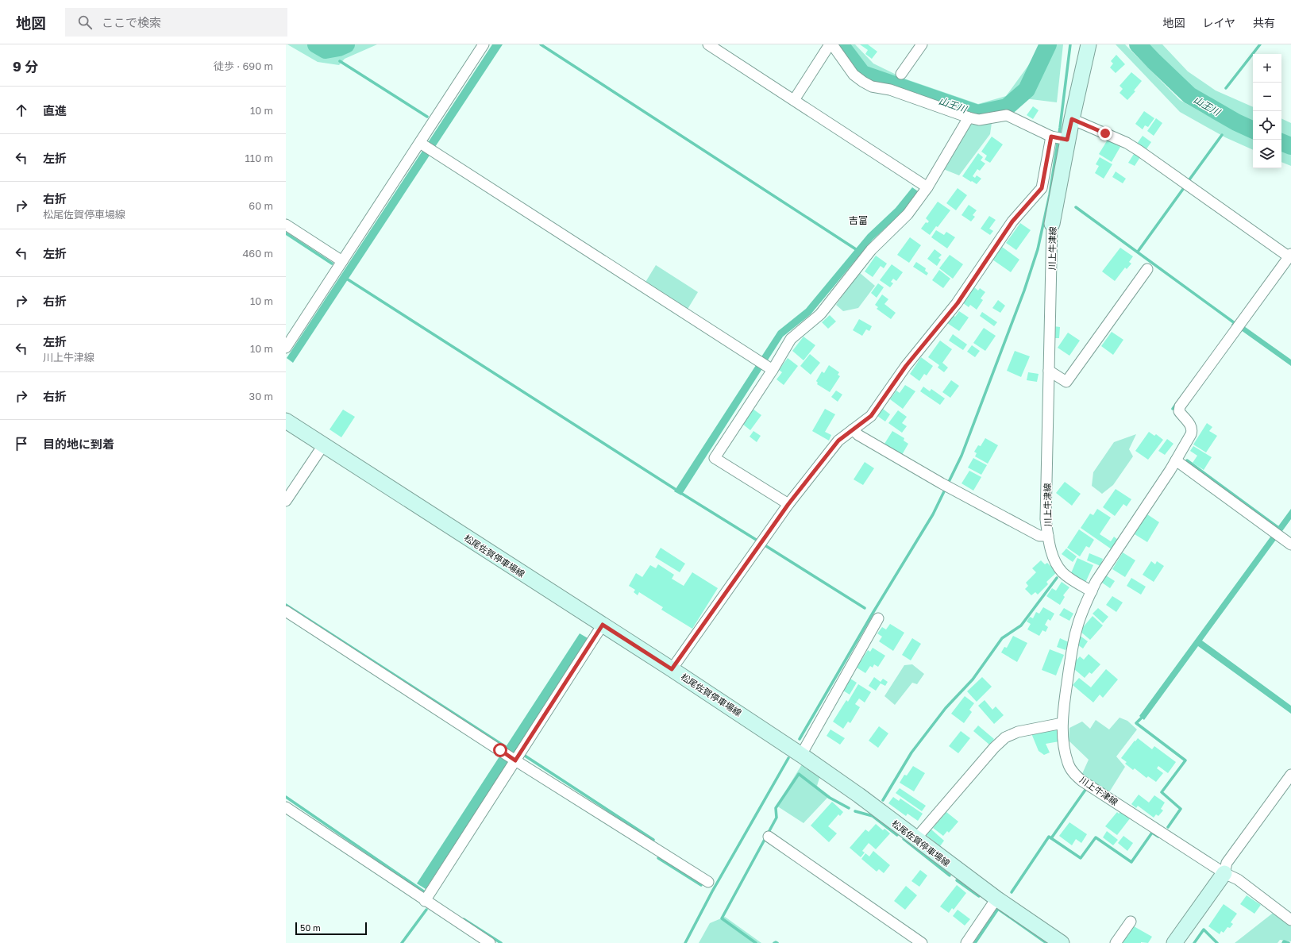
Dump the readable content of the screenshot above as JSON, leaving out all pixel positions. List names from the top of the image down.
{
  "streets": {
    "main road": ["川上牛津線", "松尾佐賀停車場線"]
  },
  "districts": ["吉富"],
  "water": ["山王川"],
  "scale_bar": "50 m",
  "page": {
    "header": "地図",
    "search": "ここで検索",
    "nav": ["地図", "レイヤ", "共有"],
    "heading": ["9 分", "徒歩 · 690 m"],
    "map_buttons": ["+", "−"],
    "list": [
      ["直進", "10 m"],
      ["左折", "110 m"],
      ["右折", "松尾佐賀停車場線", "60 m"],
      ["左折", "460 m"],
      ["右折", "10 m"],
      ["左折", "川上牛津線", "10 m"],
      ["右折", "30 m"],
      "目的地に到着"
    ],
    "scale": "50 m"
  }
}
